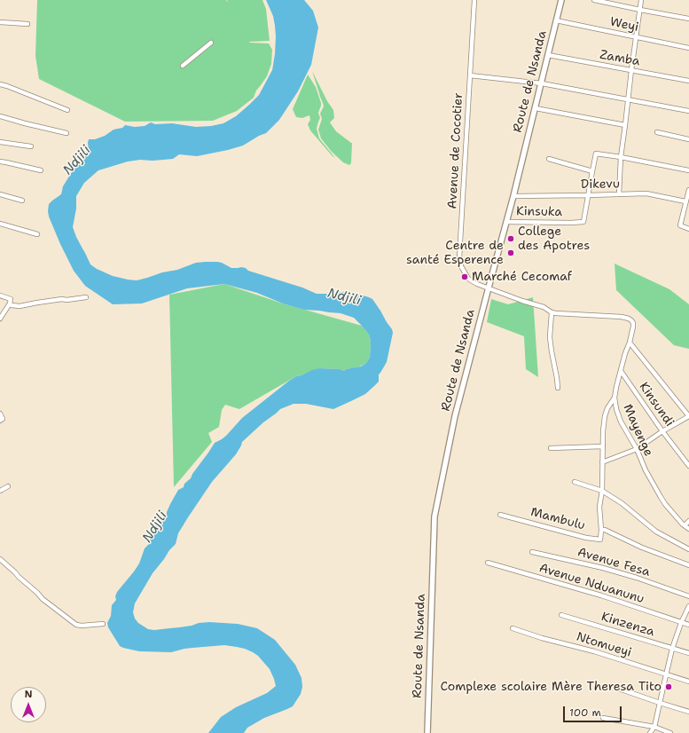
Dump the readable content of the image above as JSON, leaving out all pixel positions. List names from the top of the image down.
{
  "streets": {
    "street": [
      "Weyi",
      "Zamba",
      "Route de Nsanda",
      "Avenue de Cocotier",
      "Dikevu",
      "Kinsuka",
      "Kinsundi",
      "Mayenge",
      "Mambulu",
      "Avenue Fesa",
      "Avenue Nduanunu",
      "Kinzenza",
      "Ntomueyi"
    ]
  },
  "crossings": [
    ["Weyi", "Route de Nsanda"],
    ["Zamba", "Route de Nsanda"],
    ["Route de Nsanda", "Avenue de Cocotier"],
    ["Route de Nsanda", "Dikevu"],
    ["Route de Nsanda", "Kinsuka"],
    ["Avenue de Cocotier", "Mayenge"],
    ["Dikevu", "Kinsuka"],
    ["Kinsundi", "Mayenge"],
    ["Mayenge", "Mambulu"]
  ],
  "water": ["Ndjili"],
  "places": [
    "College des Apotres",
    "Centre de santé Esperence",
    "Marché Cecomaf",
    "Complexe scolaire Mère Theresa Tito"
  ],
  "scale_bar": "100 m",
  "north": "top"
}
